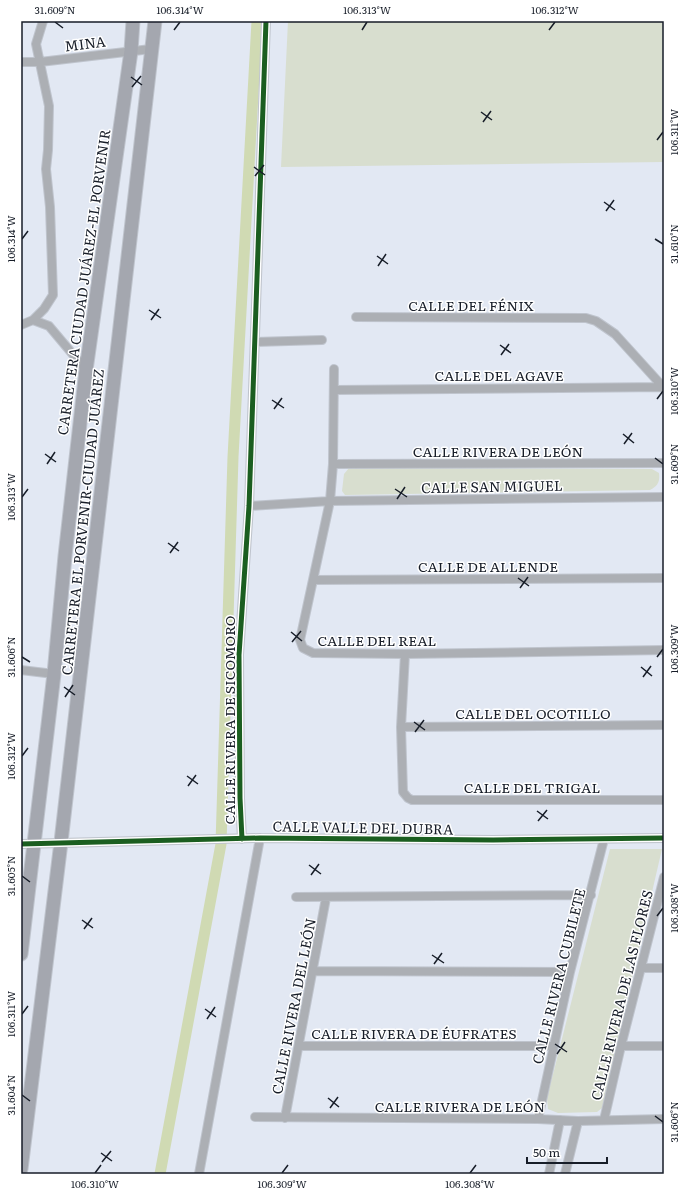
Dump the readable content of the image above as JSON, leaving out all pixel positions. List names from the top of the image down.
{
  "streets": {
    "main road": ["CARRETERA CIUDAD JUÁREZ-EL PORVENIR", "CARRETERA EL PORVENIR-CIUDAD JUÁREZ"],
    "street": [
      "MINA",
      "CALLE DEL FÉNIX",
      "CALLE DEL AGAVE",
      "CALLE RIVERA DE LEÓN",
      "CALLE SAN MIGUEL",
      "CALLE DE ALLENDE",
      "CALLE DEL REAL",
      "CALLE DEL OCOTILLO",
      "CALLE RIVERA DE SICOMORO",
      "CALLE DEL TRIGAL",
      "CALLE VALLE DEL DUBRA",
      "CALLE RIVERA CUBILETE",
      "CALLE RIVERA DE LAS FLORES",
      "CALLE RIVERA DEL LEÓN",
      "CALLE RIVERA DE ÉUFRATES"
    ]
  },
  "crossings": [
    ["MINA", "CARRETERA CIUDAD JUÁREZ-EL PORVENIR"],
    ["MINA", "CARRETERA EL PORVENIR-CIUDAD JUÁREZ"],
    ["CARRETERA CIUDAD JUÁREZ-EL PORVENIR", "CALLE VALLE DEL DUBRA"],
    ["CALLE DEL FÉNIX", "CALLE DEL AGAVE"],
    ["CALLE DEL AGAVE", "CALLE DEL REAL"],
    ["CALLE RIVERA DE LEÓN", "CALLE DEL REAL"],
    ["CALLE RIVERA DE LEÓN", "CALLE RIVERA CUBILETE"],
    ["CALLE RIVERA DE LEÓN", "CALLE RIVERA DE LAS FLORES"],
    ["CALLE RIVERA DE LEÓN", "CALLE RIVERA DEL LEÓN"],
    ["CALLE SAN MIGUEL", "CALLE DEL REAL"],
    ["CALLE SAN MIGUEL", "CALLE RIVERA DE SICOMORO"],
    ["CARRETERA EL PORVENIR-CIUDAD JUÁREZ", "CALLE VALLE DEL DUBRA"],
    ["CALLE DE ALLENDE", "CALLE DEL REAL"],
    ["CALLE DEL OCOTILLO", "CALLE DEL TRIGAL"],
    ["CALLE RIVERA DE SICOMORO", "CALLE VALLE DEL DUBRA"],
    ["CALLE VALLE DEL DUBRA", "CALLE RIVERA CUBILETE"],
    ["CALLE RIVERA CUBILETE", "CALLE RIVERA DE ÉUFRATES"],
    ["CALLE RIVERA DEL LEÓN", "CALLE RIVERA DE ÉUFRATES"]
  ],
  "scale_bar": "50 m",
  "coordinates": [
    "31.609°N",
    "106.314°W",
    "106.313°W",
    "106.312°W",
    "106.311°W",
    "31.610°N",
    "106.310°W",
    "106.309°W",
    "31.606°N",
    "31.605°N",
    "106.308°W",
    "31.604°N"
  ]
}
